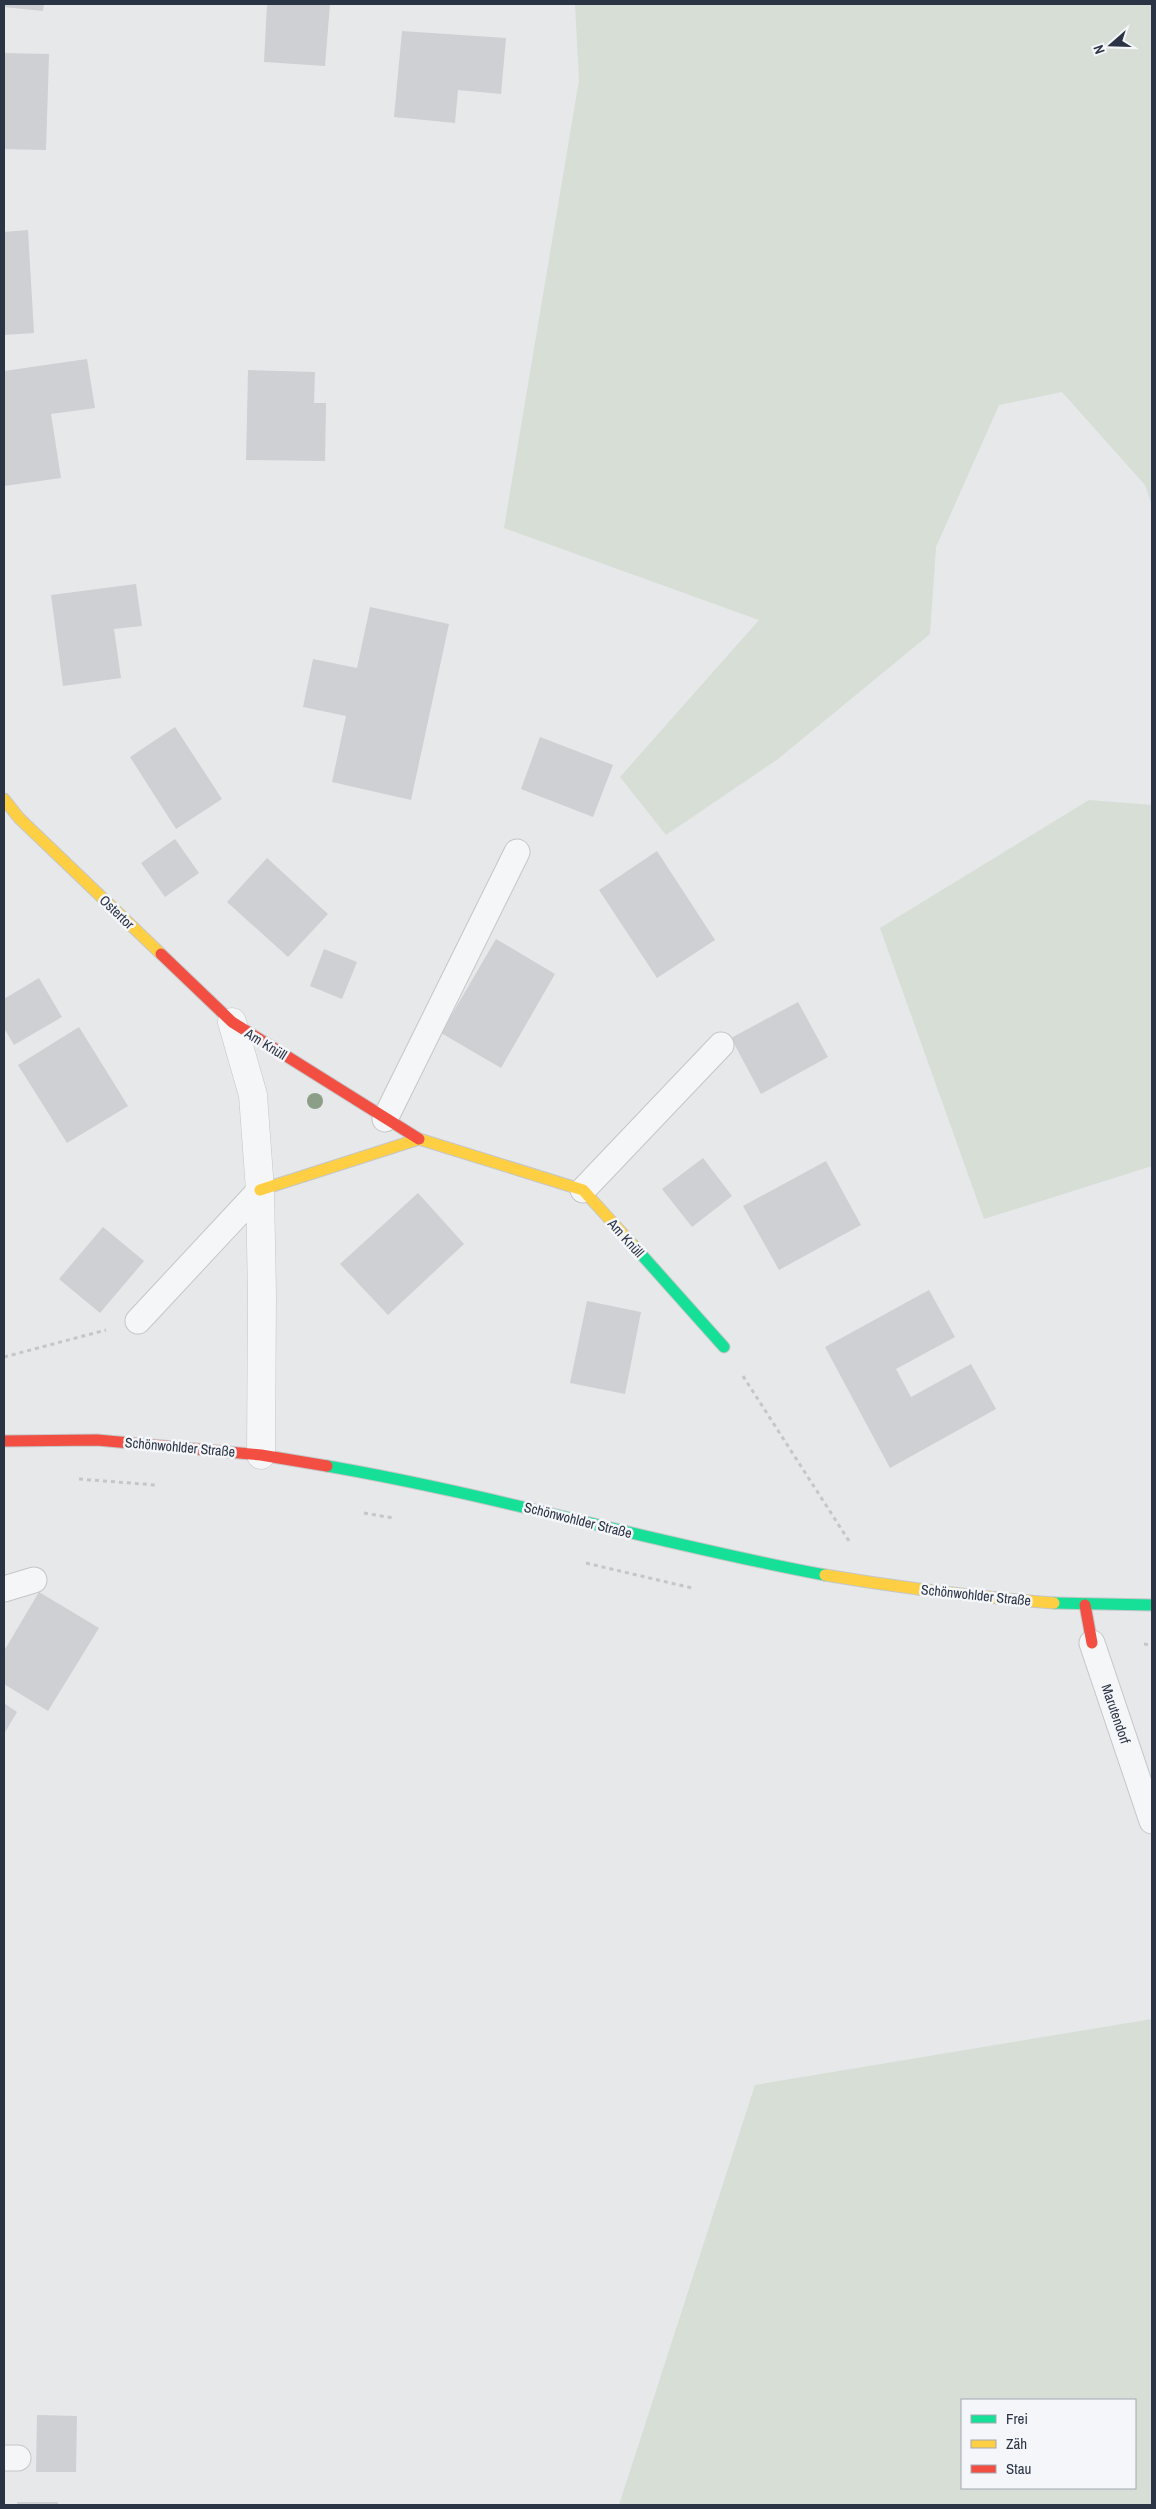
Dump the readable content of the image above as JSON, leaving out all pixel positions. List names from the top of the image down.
{
  "streets": {
    "street": [
      "Ostertor",
      "Am Knüll",
      "Schönwohlder Straße",
      "Marutendorf"
    ]
  },
  "crossings": [
    ["Ostertor", "Am Knüll"],
    ["Am Knüll", "Schönwohlder Straße"],
    ["Schönwohlder Straße", "Marutendorf"]
  ],
  "legend": ["Frei", "Zäh", "Stau"],
  "north": "left"
}
